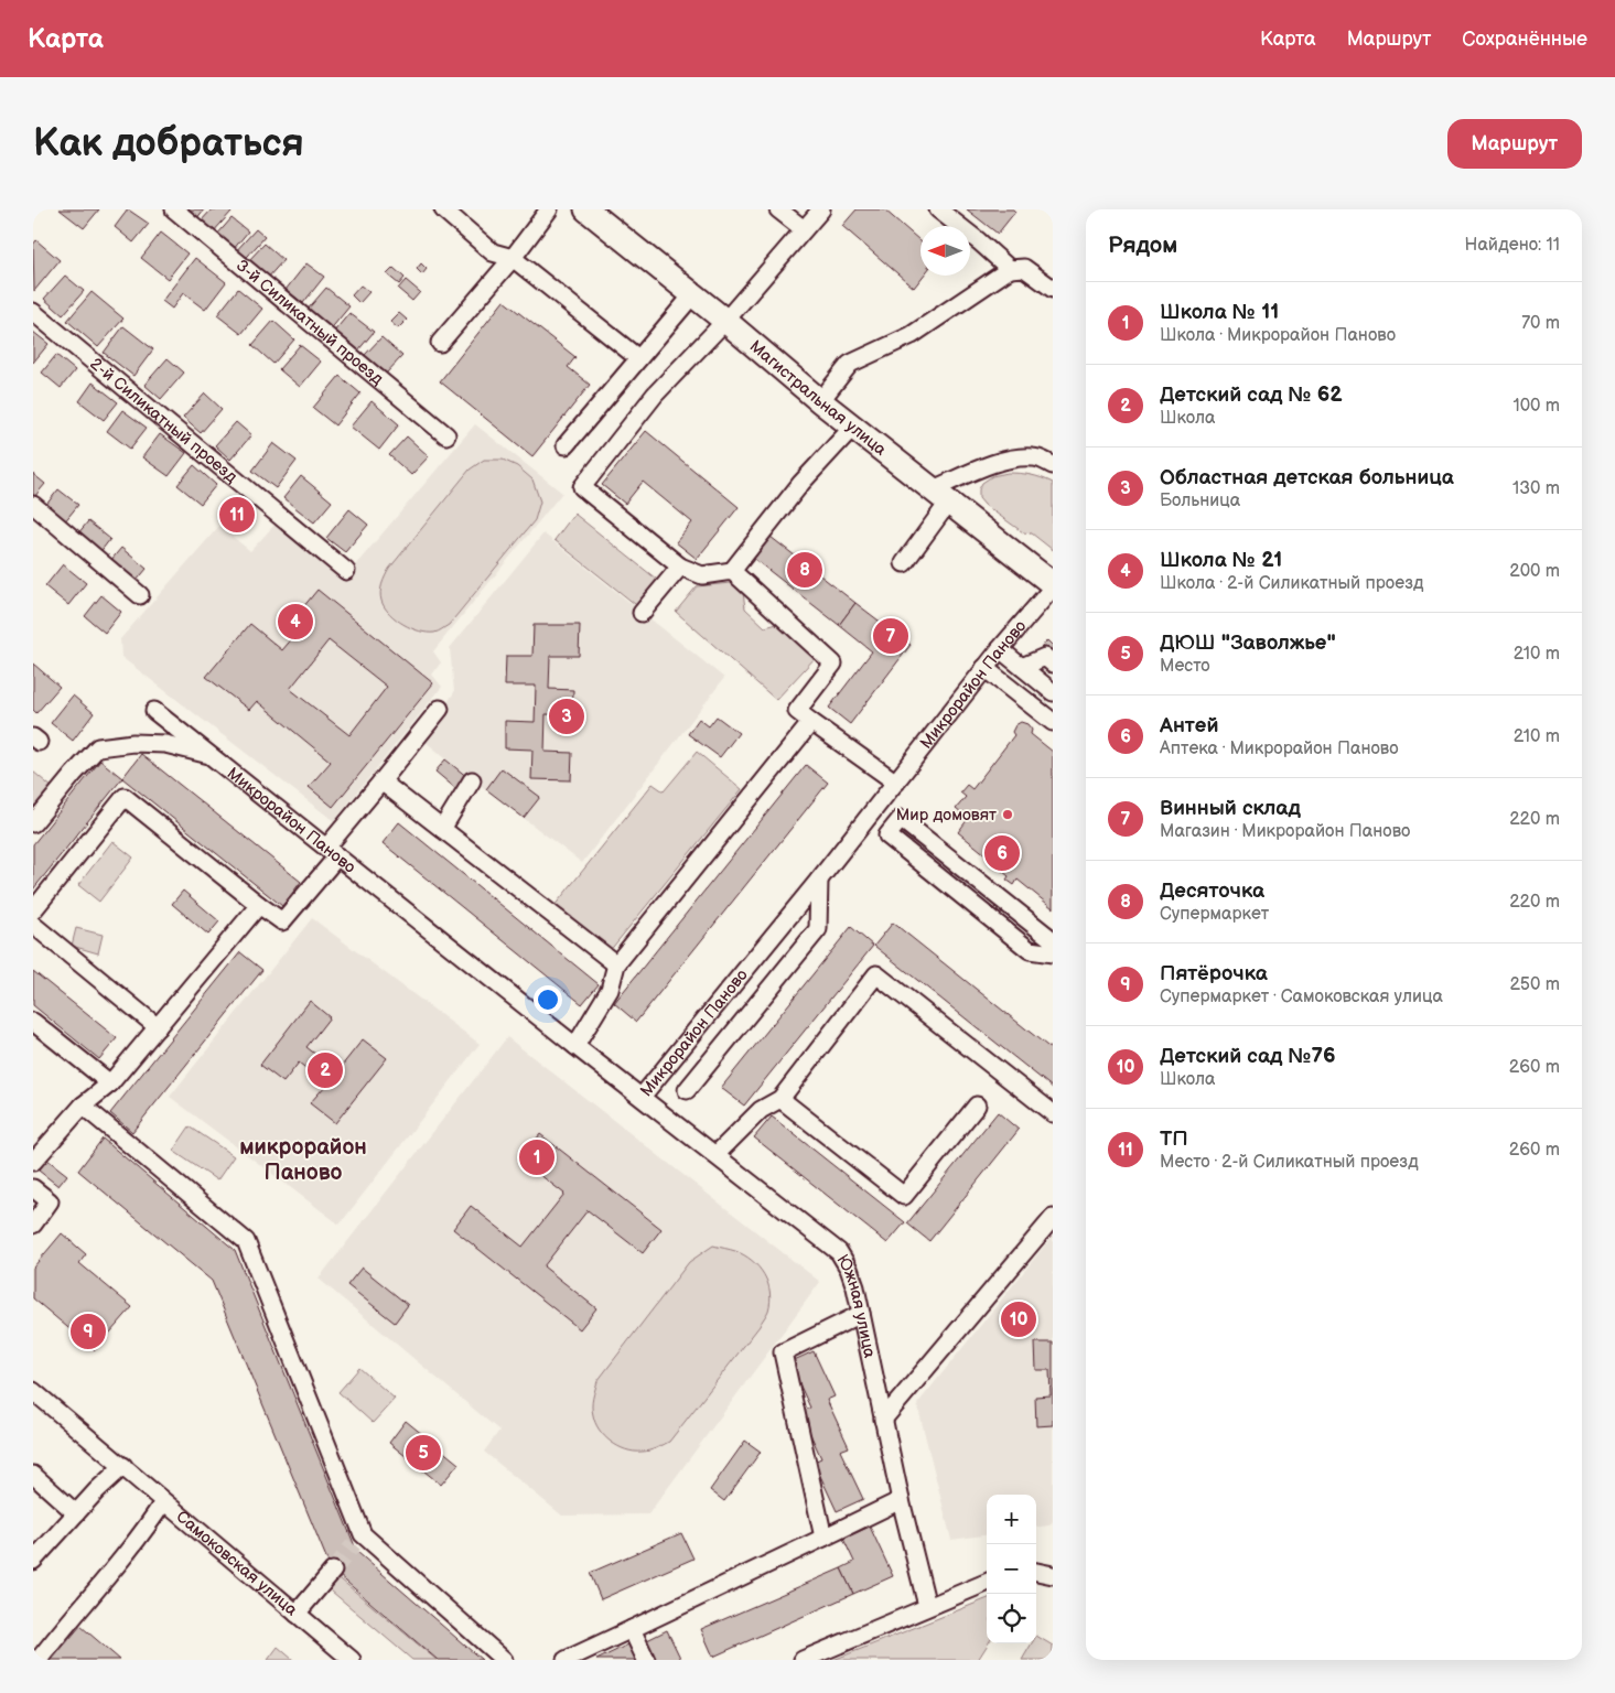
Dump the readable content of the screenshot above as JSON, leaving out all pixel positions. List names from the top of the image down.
{
  "streets": {
    "highway": ["Магистральная улица"],
    "street": [
      "3-й Силикатный проезд",
      "2-й Силикатный проезд",
      "Микрорайон Паново",
      "Южная улица",
      "Самоковская улица"
    ]
  },
  "crossings": [
    ["Магистральная улица", "Микрорайон Паново"],
    ["Микрорайон Паново", "Южная улица"]
  ],
  "districts": ["микрорайон Паново"],
  "places": ["Мир домовят"],
  "north": "left",
  "page": {
    "header": "Карта",
    "nav": ["Карта", "Маршрут", "Сохранённые"],
    "buttons": "Маршрут",
    "title": "Как добраться",
    "heading": ["Рядом", "Найдено: 11"],
    "list": [
      {
        "mark": "1",
        "name": "Школа № 11",
        "note": "Школа · Микрорайон Паново",
        "value": "70 m"
      },
      {
        "mark": "2",
        "name": "Детский сад № 62",
        "note": "Школа",
        "value": "100 m"
      },
      {
        "mark": "3",
        "name": "Областная детская больница",
        "note": "Больница",
        "value": "130 m"
      },
      {
        "mark": "4",
        "name": "Школа № 21",
        "note": "Школа · 2-й Силикатный проезд",
        "value": "200 m"
      },
      {
        "mark": "5",
        "name": "ДЮШ \"Заволжье\"",
        "note": "Место",
        "value": "210 m"
      },
      {
        "mark": "6",
        "name": "Антей",
        "note": "Аптека · Микрорайон Паново",
        "value": "210 m"
      },
      {
        "mark": "7",
        "name": "Винный склад",
        "note": "Магазин · Микрорайон Паново",
        "value": "220 m"
      },
      {
        "mark": "8",
        "name": "Десяточка",
        "note": "Супермаркет",
        "value": "220 m"
      },
      {
        "mark": "9",
        "name": "Пятёрочка",
        "note": "Супермаркет · Самоковская улица",
        "value": "250 m"
      },
      {
        "mark": "10",
        "name": "Детский сад №76",
        "note": "Школа",
        "value": "260 m"
      },
      {
        "mark": "11",
        "name": "ТП",
        "note": "Место · 2-й Силикатный проезд",
        "value": "260 m"
      }
    ],
    "pins": [
      "11",
      "8",
      "4",
      "7",
      "3",
      "6",
      "2",
      "1",
      "10",
      "9",
      "5"
    ],
    "map_buttons": ["+", "−"]
  }
}
